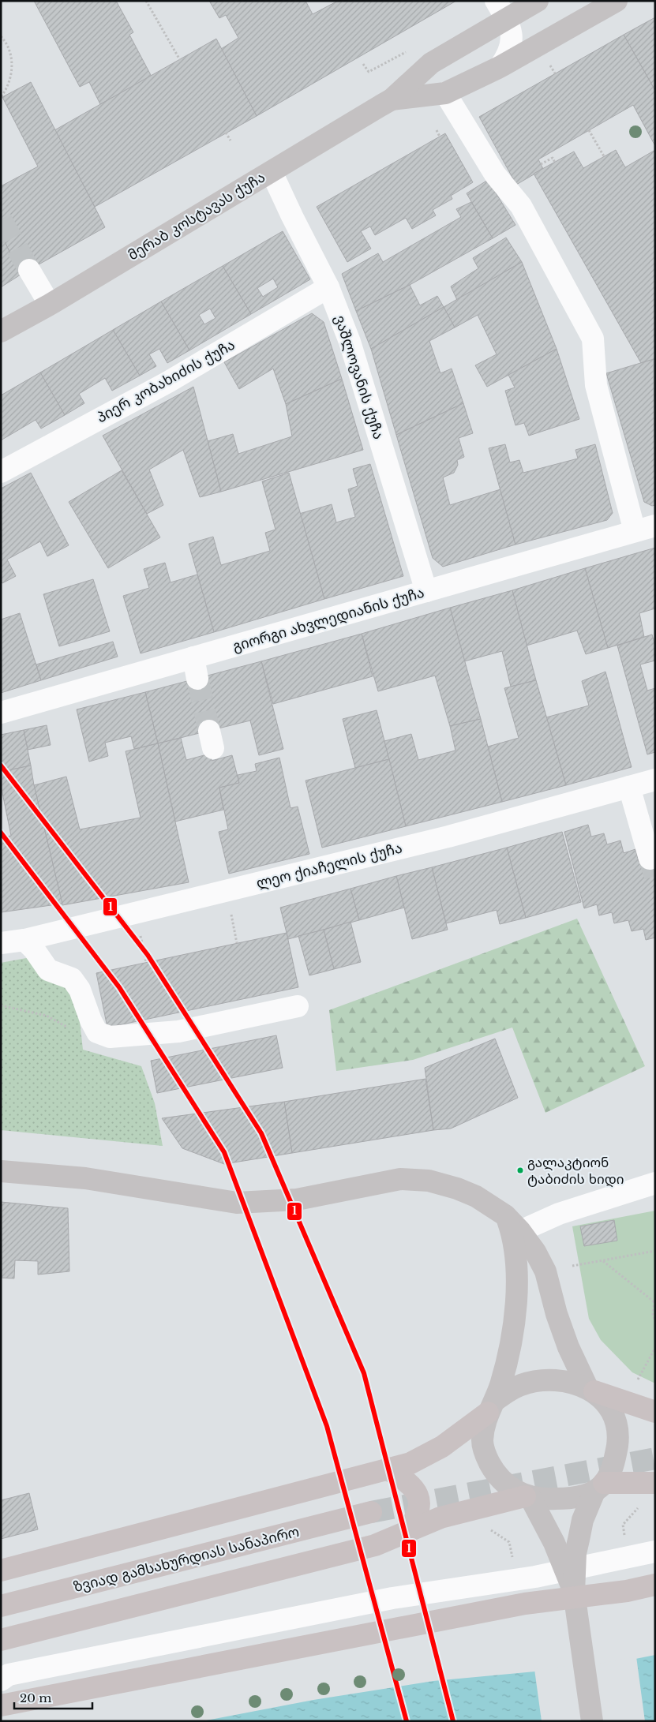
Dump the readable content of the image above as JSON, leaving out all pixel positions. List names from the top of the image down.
{
  "streets": {
    "highway": ["ზვიად გამსახურდიას სანაპირო"],
    "main road": ["მერაბ კოსტავას ქუჩა"],
    "street": [
      "ვაშლოვანის ქუჩა",
      "პიერ კობახიძის ქუჩა",
      "გიორგი ახვლედიანის ქუჩა",
      "ლეო ქიაჩელის ქუჩა"
    ]
  },
  "crossings": [
    ["მერაბ კოსტავას ქუჩა", "ვაშლოვანის ქუჩა"],
    ["ვაშლოვანის ქუჩა", "პიერ კობახიძის ქუჩა"],
    ["ვაშლოვანის ქუჩა", "გიორგი ახვლედიანის ქუჩა"]
  ],
  "places": ["გალაკტიონ ტაბიძის ხიდი"],
  "lines": ["transit line 1"],
  "scale_bar": "20 m"
}
